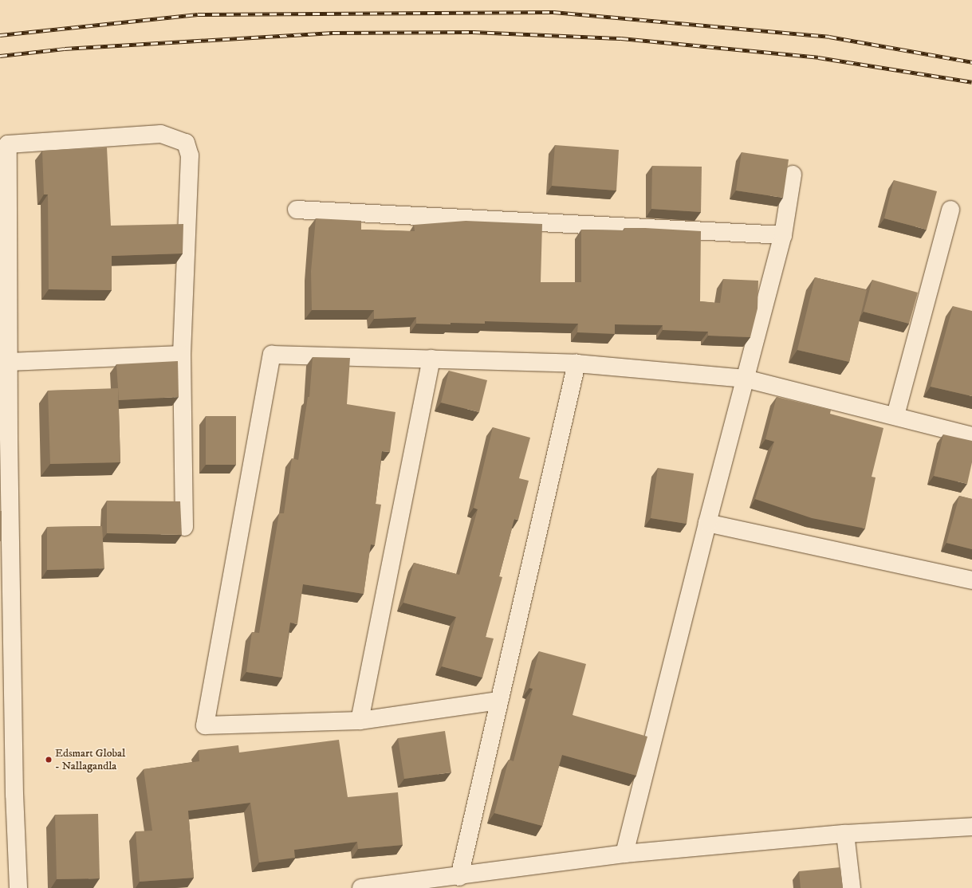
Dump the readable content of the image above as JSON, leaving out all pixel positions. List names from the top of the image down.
{
  "places": ["Edsmart Global - Nallagandla"]
}
